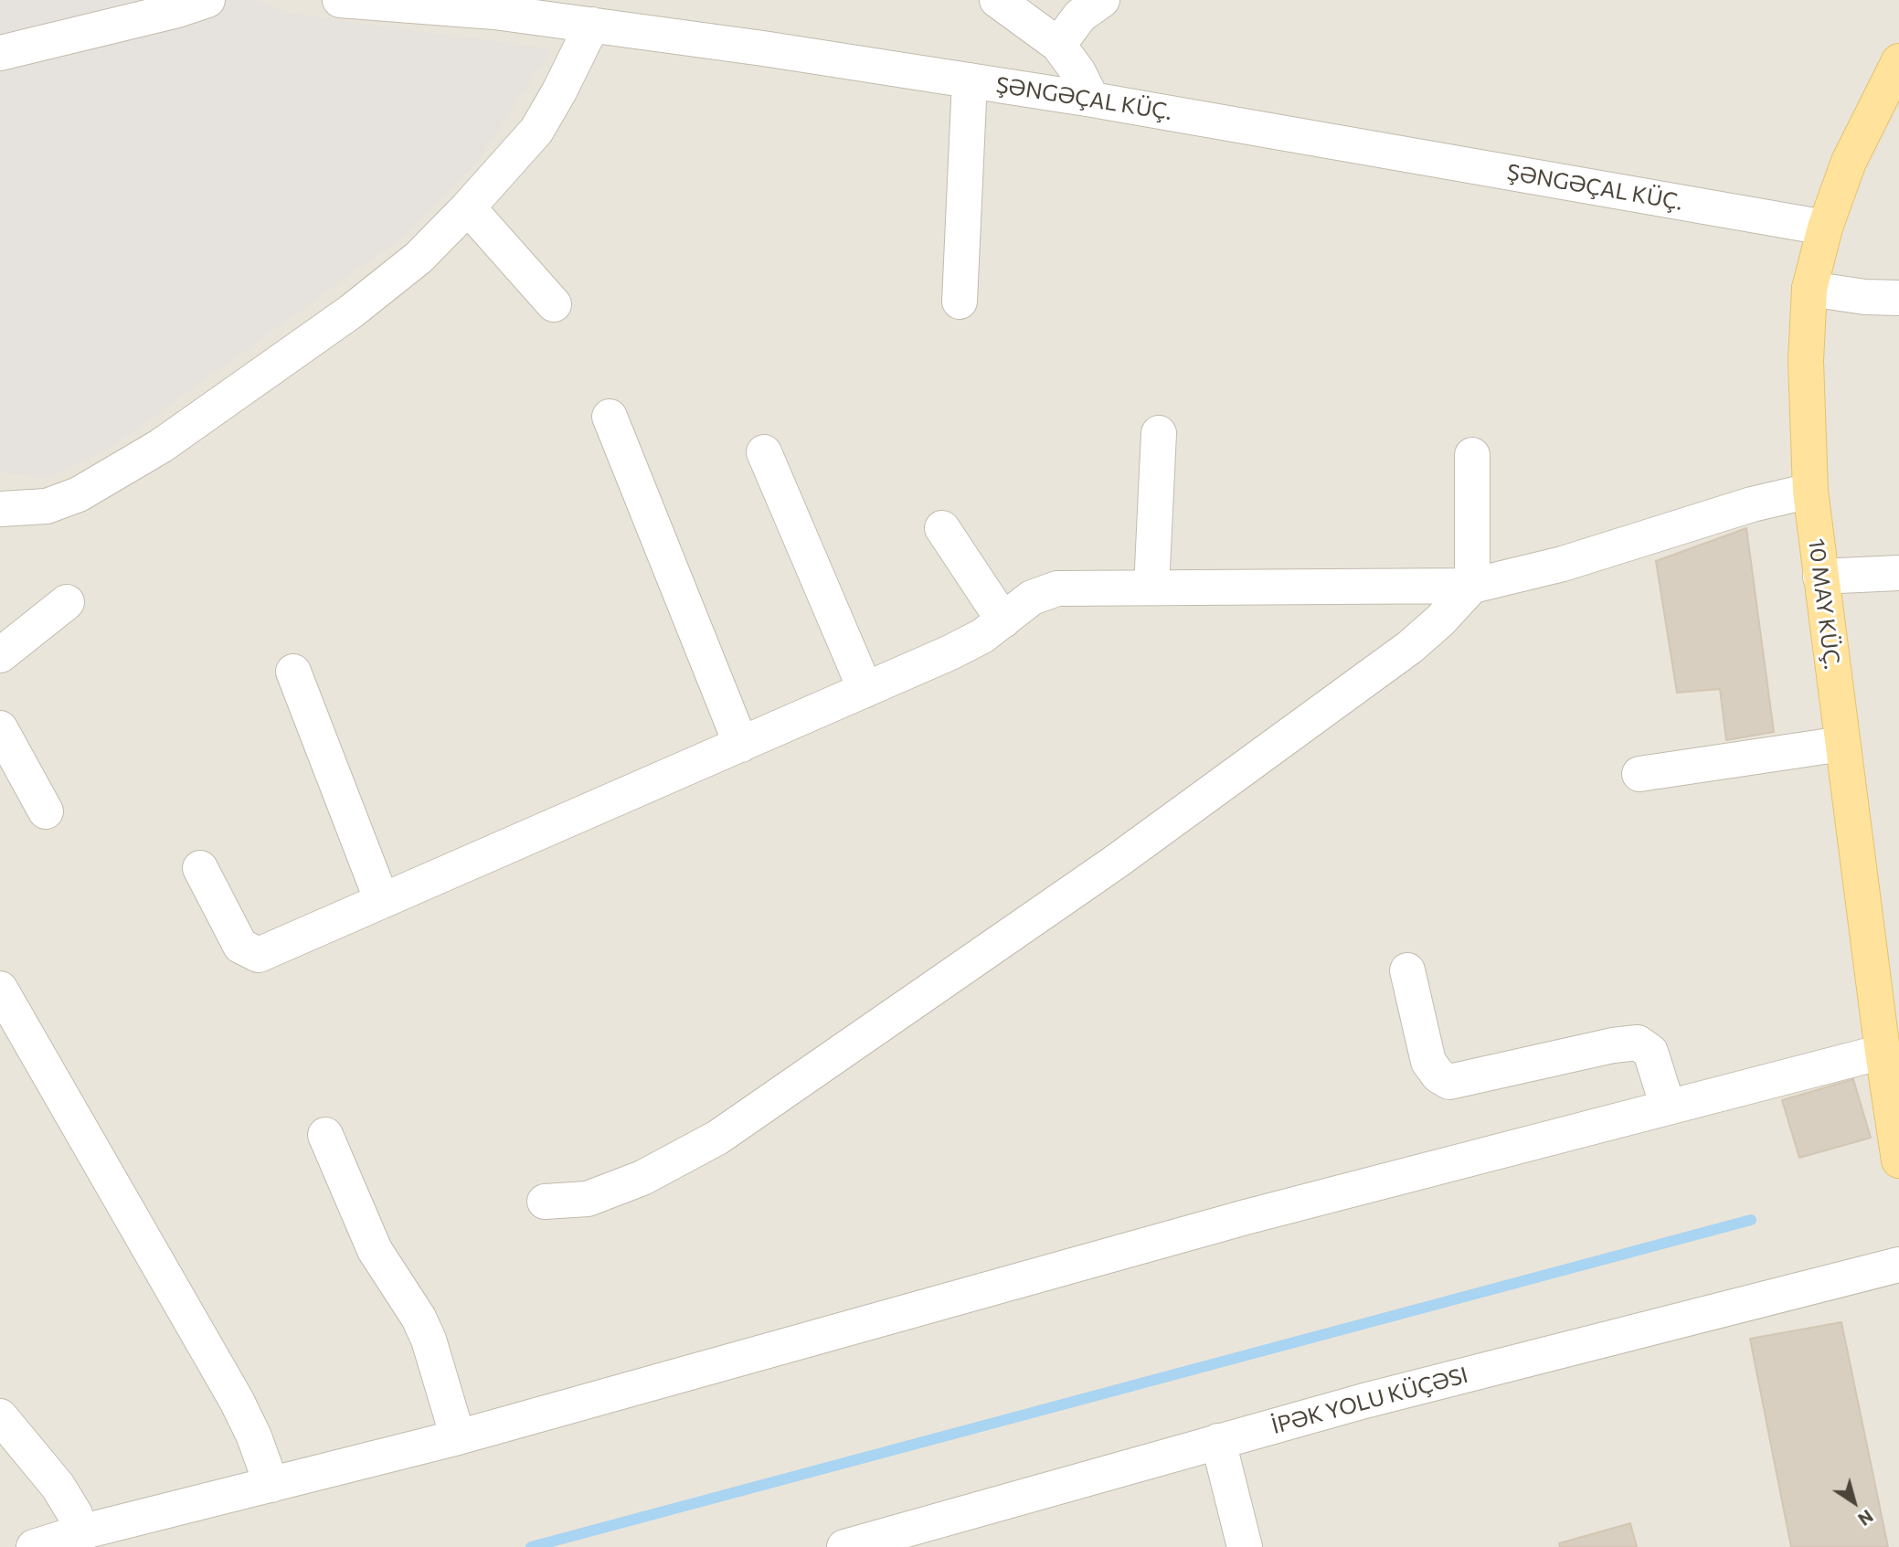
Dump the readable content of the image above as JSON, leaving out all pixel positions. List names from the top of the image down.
{
  "streets": {
    "main road": ["10 MAY KÜÇ."],
    "street": ["ŞƏNGƏÇAL KÜÇ.", "İPƏK YOLU KÜÇƏSI"]
  },
  "crossings": [
    ["ŞƏNGƏÇAL KÜÇ.", "10 MAY KÜÇ."]
  ],
  "north": "bottom right"
}
